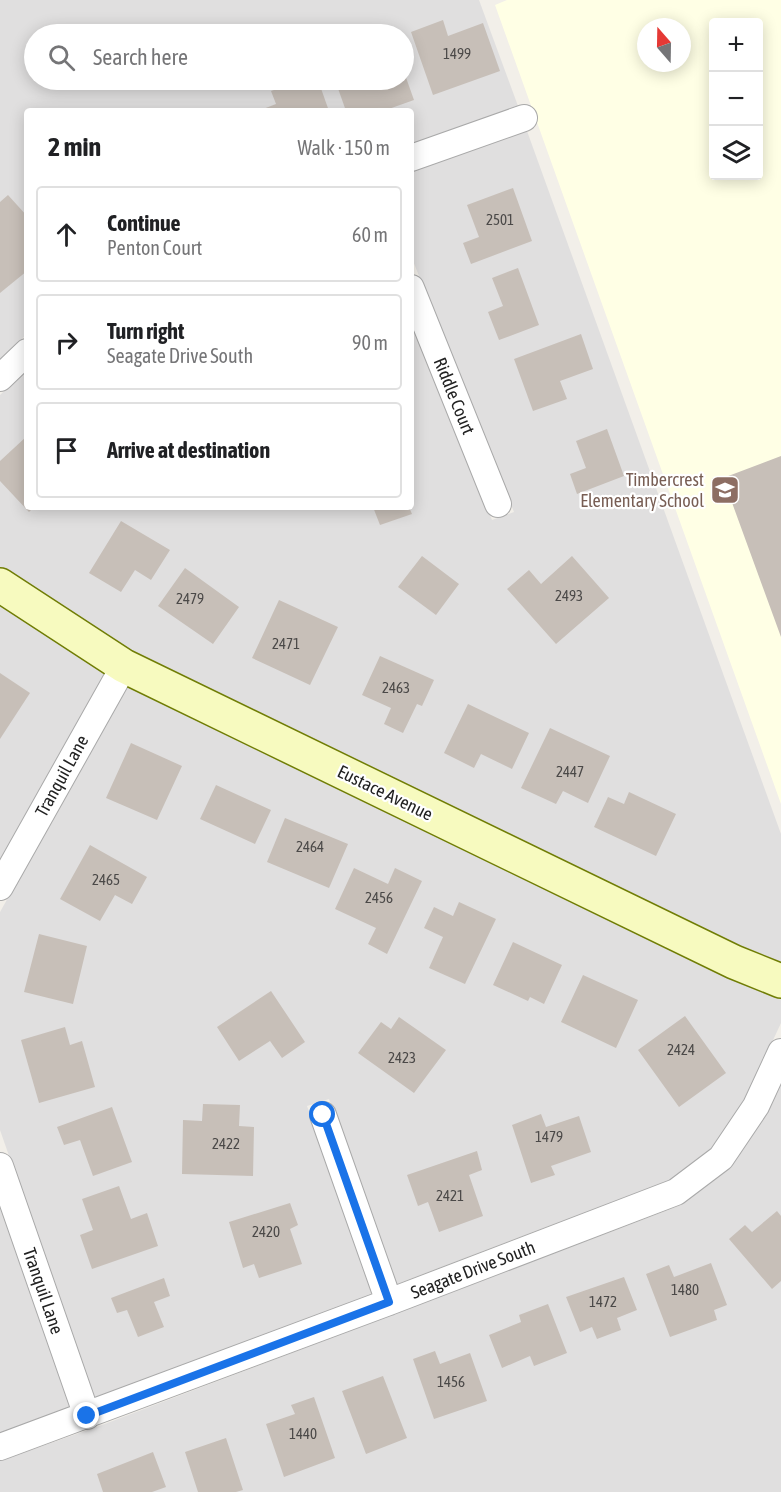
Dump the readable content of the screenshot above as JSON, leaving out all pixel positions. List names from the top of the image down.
{
  "streets": {
    "street": [
      "Riddle Court",
      "Tranquil Lane",
      "Eustace Avenue",
      "Seagate Drive South"
    ]
  },
  "crossings": [
    ["Tranquil Lane", "Eustace Avenue"],
    ["Tranquil Lane", "Seagate Drive South"]
  ],
  "places": {
    "school or university": ["Timbercrest Elementary School"]
  },
  "house_numbers": [
    "1499",
    "2501",
    "2493",
    "2479",
    "2471",
    "2463",
    "2447",
    "2464",
    "2465",
    "2456",
    "2424",
    "2423",
    "1479",
    "2422",
    "2421",
    "2420",
    "1480",
    "1472",
    "1456",
    "1440"
  ],
  "north": "top",
  "page": {
    "map_buttons": ["+", "−"],
    "search": "Search here",
    "heading": ["2 min", "Walk · 150 m"],
    "list": [
      ["Continue", "Penton Court", "60 m"],
      ["Turn right", "Seagate Drive South", "90 m"],
      "Arrive at destination"
    ]
  }
}
